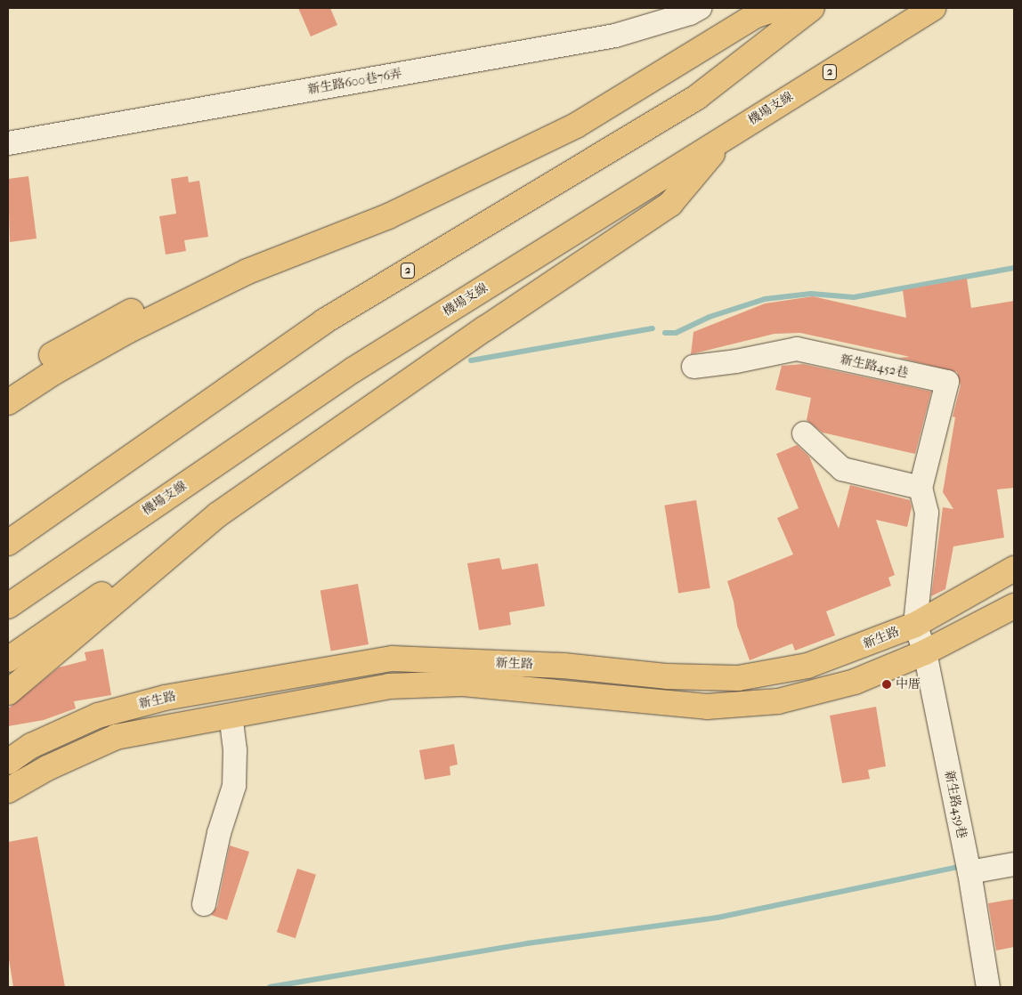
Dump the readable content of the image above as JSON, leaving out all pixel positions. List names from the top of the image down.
{
  "streets": {
    "main road": ["2", "機場支線", "新生路"],
    "lane": ["新生路600巷76弄", "新生路452巷", "新生路439巷"]
  },
  "crossings": [
    ["新生路452巷", "新生路"],
    ["新生路452巷", "新生路439巷"],
    ["新生路", "新生路439巷"]
  ],
  "places": ["中厝"]
}
